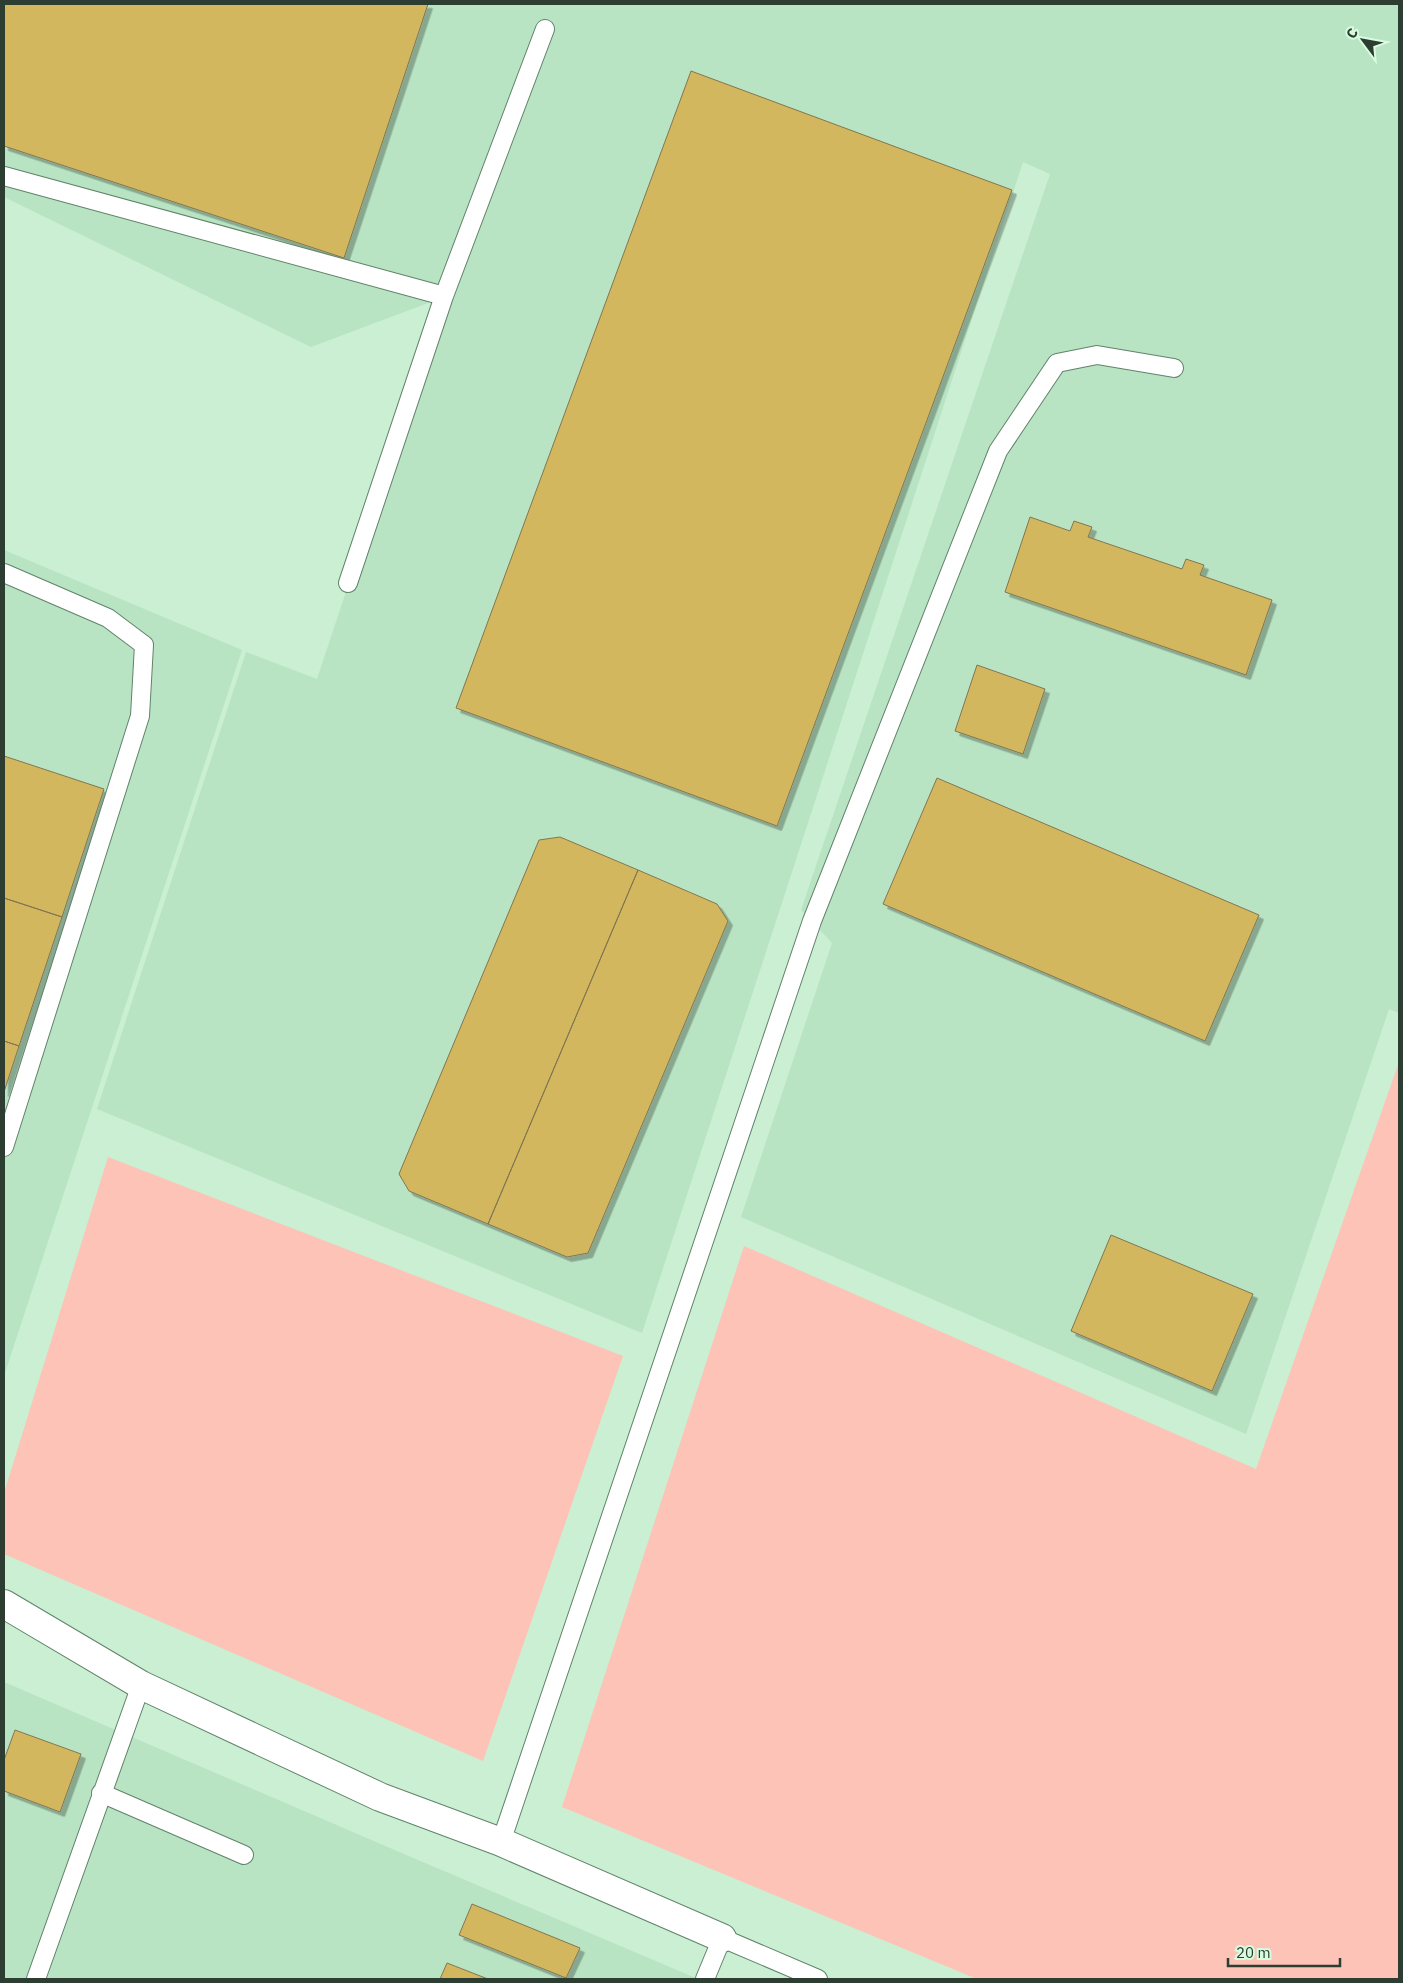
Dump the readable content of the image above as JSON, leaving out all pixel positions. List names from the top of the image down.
{
  "scale_bar": "20 m",
  "north": "top left"
}
